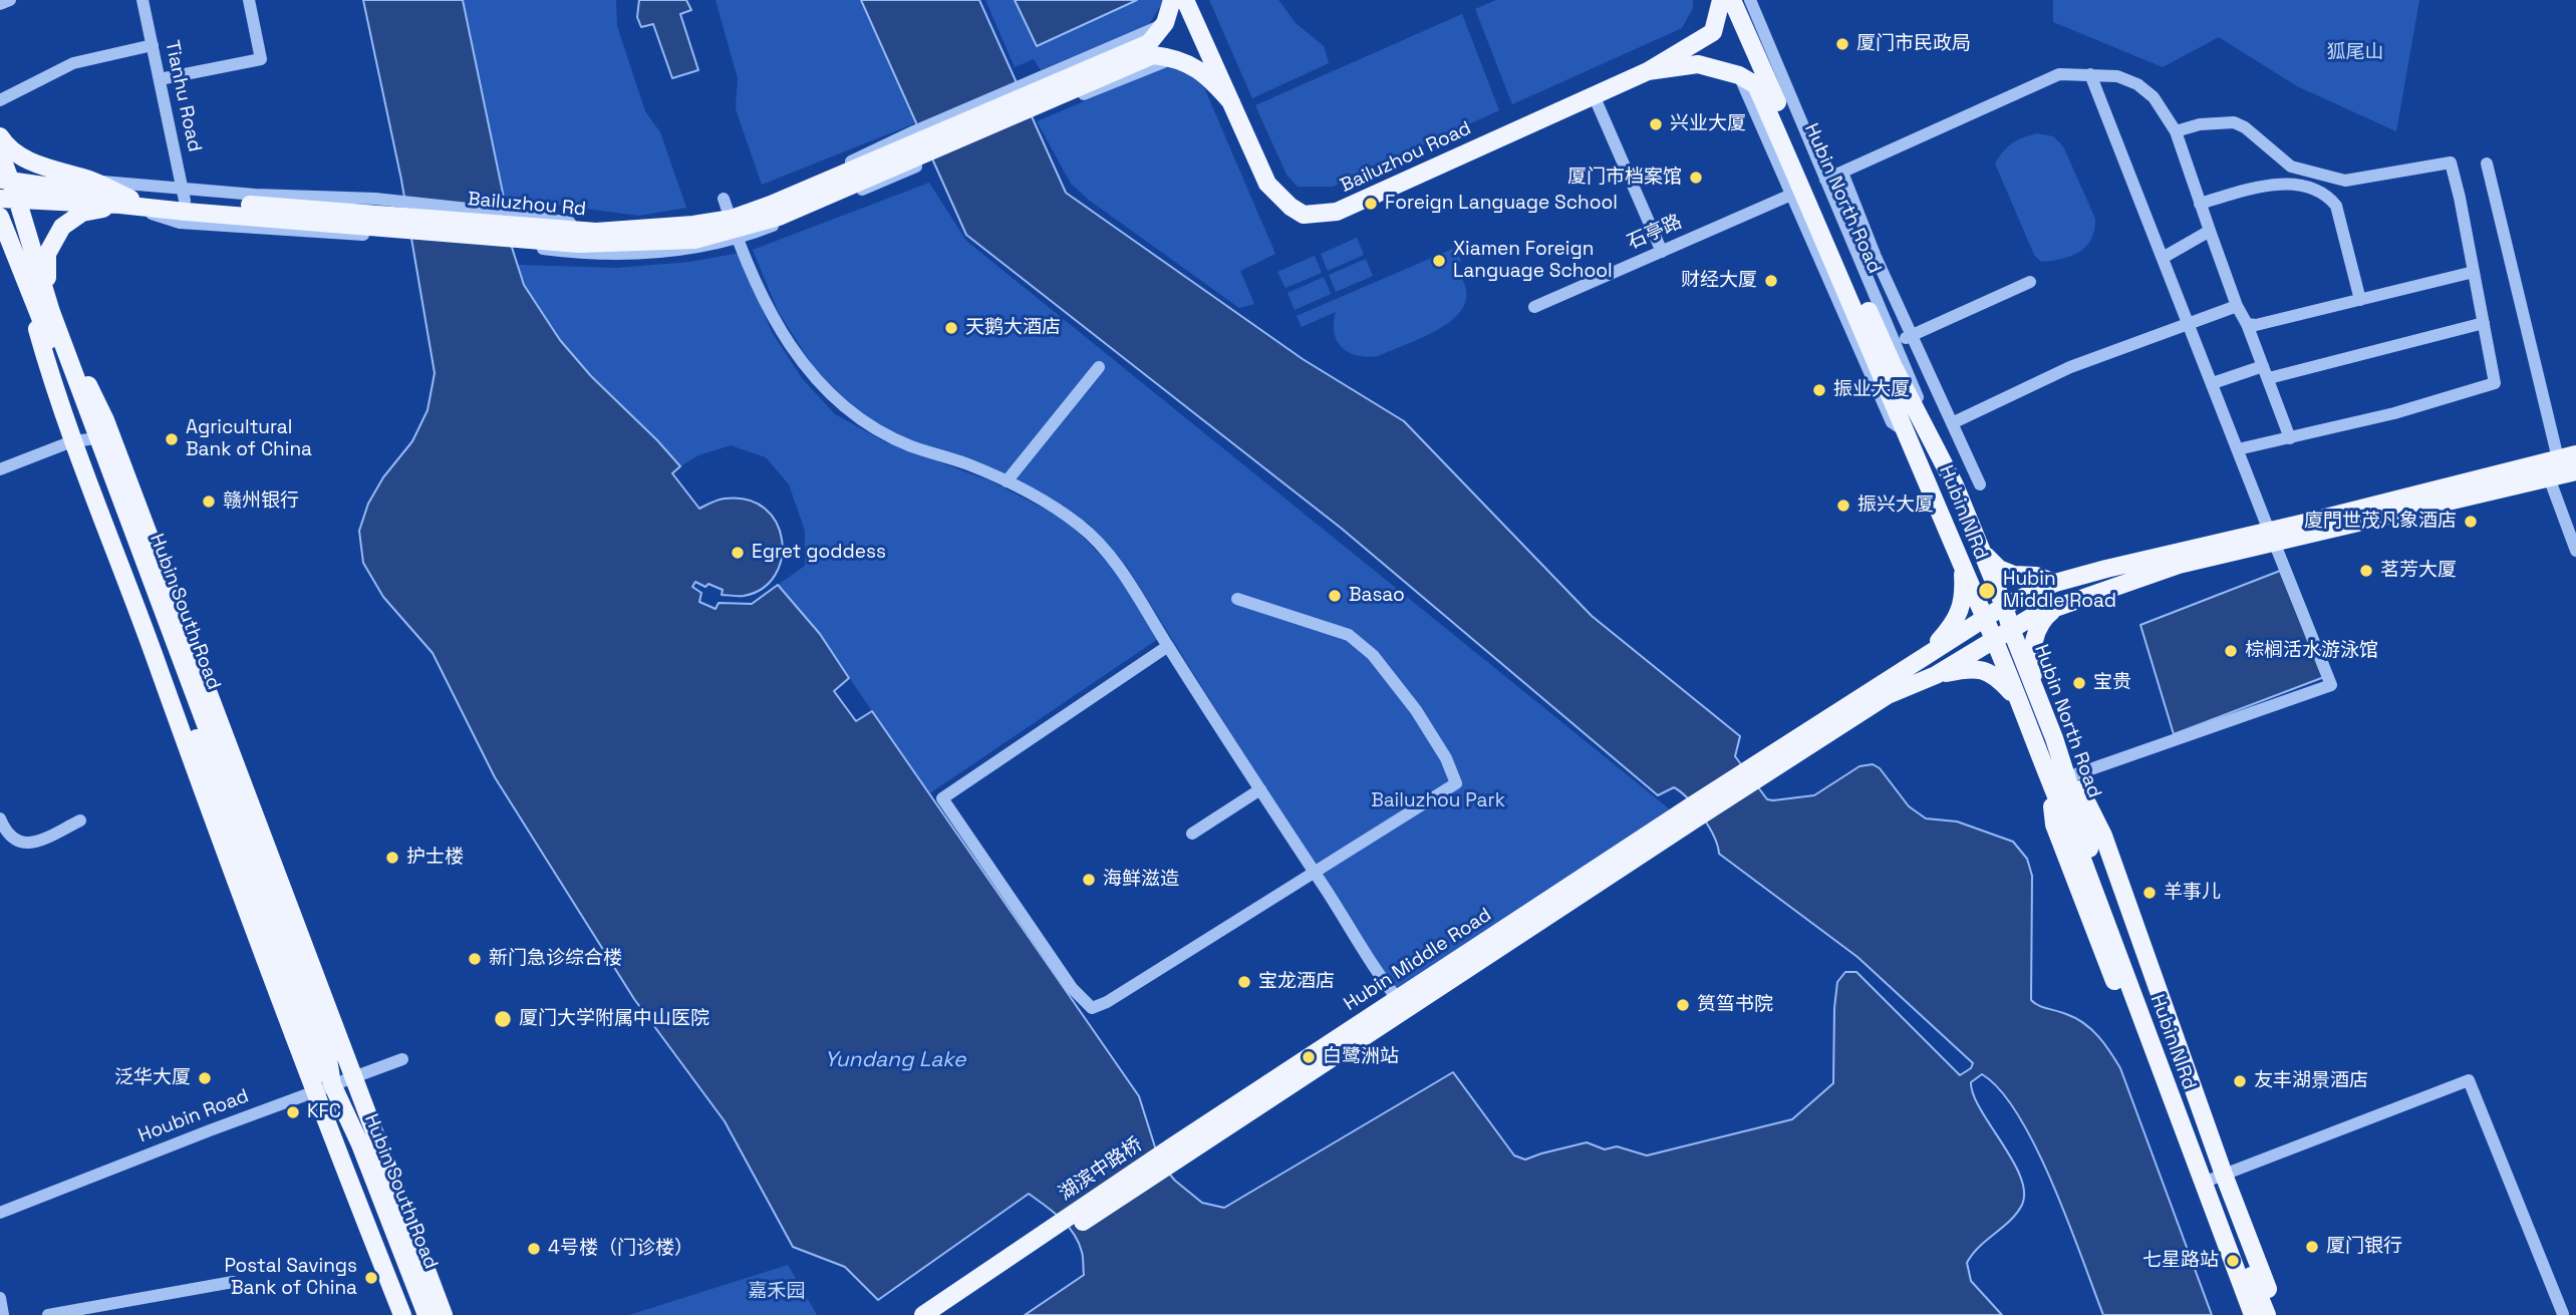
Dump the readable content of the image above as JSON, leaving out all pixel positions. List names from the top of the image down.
{
  "streets": {
    "main road": [
      "Bailuzhou Road",
      "Hubin North Road",
      "Bailuzhou Rd",
      "Hubin N Rd",
      "Hubin South Road",
      "Hubin Middle Road",
      "湖滨中路桥"
    ],
    "street": ["Tianhu Road", "石亭路", "Houbin Road"]
  },
  "crossings": [
    ["Tianhu Road", "Bailuzhou Rd"],
    ["Bailuzhou Road", "Bailuzhou Rd"],
    ["Hubin North Road", "Hubin N Rd"],
    ["Bailuzhou Rd", "Hubin South Road"],
    ["Hubin South Road", "Houbin Road"],
    ["Hubin Middle Road", "湖滨中路桥"]
  ],
  "water": ["Yundang Lake"],
  "parks": ["狐尾山", "Bailuzhou Park", "嘉禾园"],
  "places": [
    "厦门市民政局",
    "兴业大厦",
    "厦门市档案馆",
    "Foreign Language School",
    "Xiamen Foreign Language School",
    "财经大厦",
    "天鹅大酒店",
    "振业大厦",
    "Agricultural Bank of China",
    "赣州银行",
    "振兴大厦",
    "廈門世茂凡象酒店",
    "Egret goddess",
    "茗芳大厦",
    "Hubin Middle Road",
    "Basao",
    "棕榈活水游泳馆",
    "宝贵",
    "护士楼",
    "海鲜滋造",
    "羊事儿",
    "新门急诊综合楼",
    "宝龙酒店",
    "筼筜书院",
    "厦门大学附属中山医院",
    "白鹭洲站",
    "泛华大厦",
    "友丰湖景酒店",
    "KFC",
    "厦门银行",
    "4号楼（门诊楼）",
    "七星路站",
    "Postal Savings Bank of China"
  ]
}
